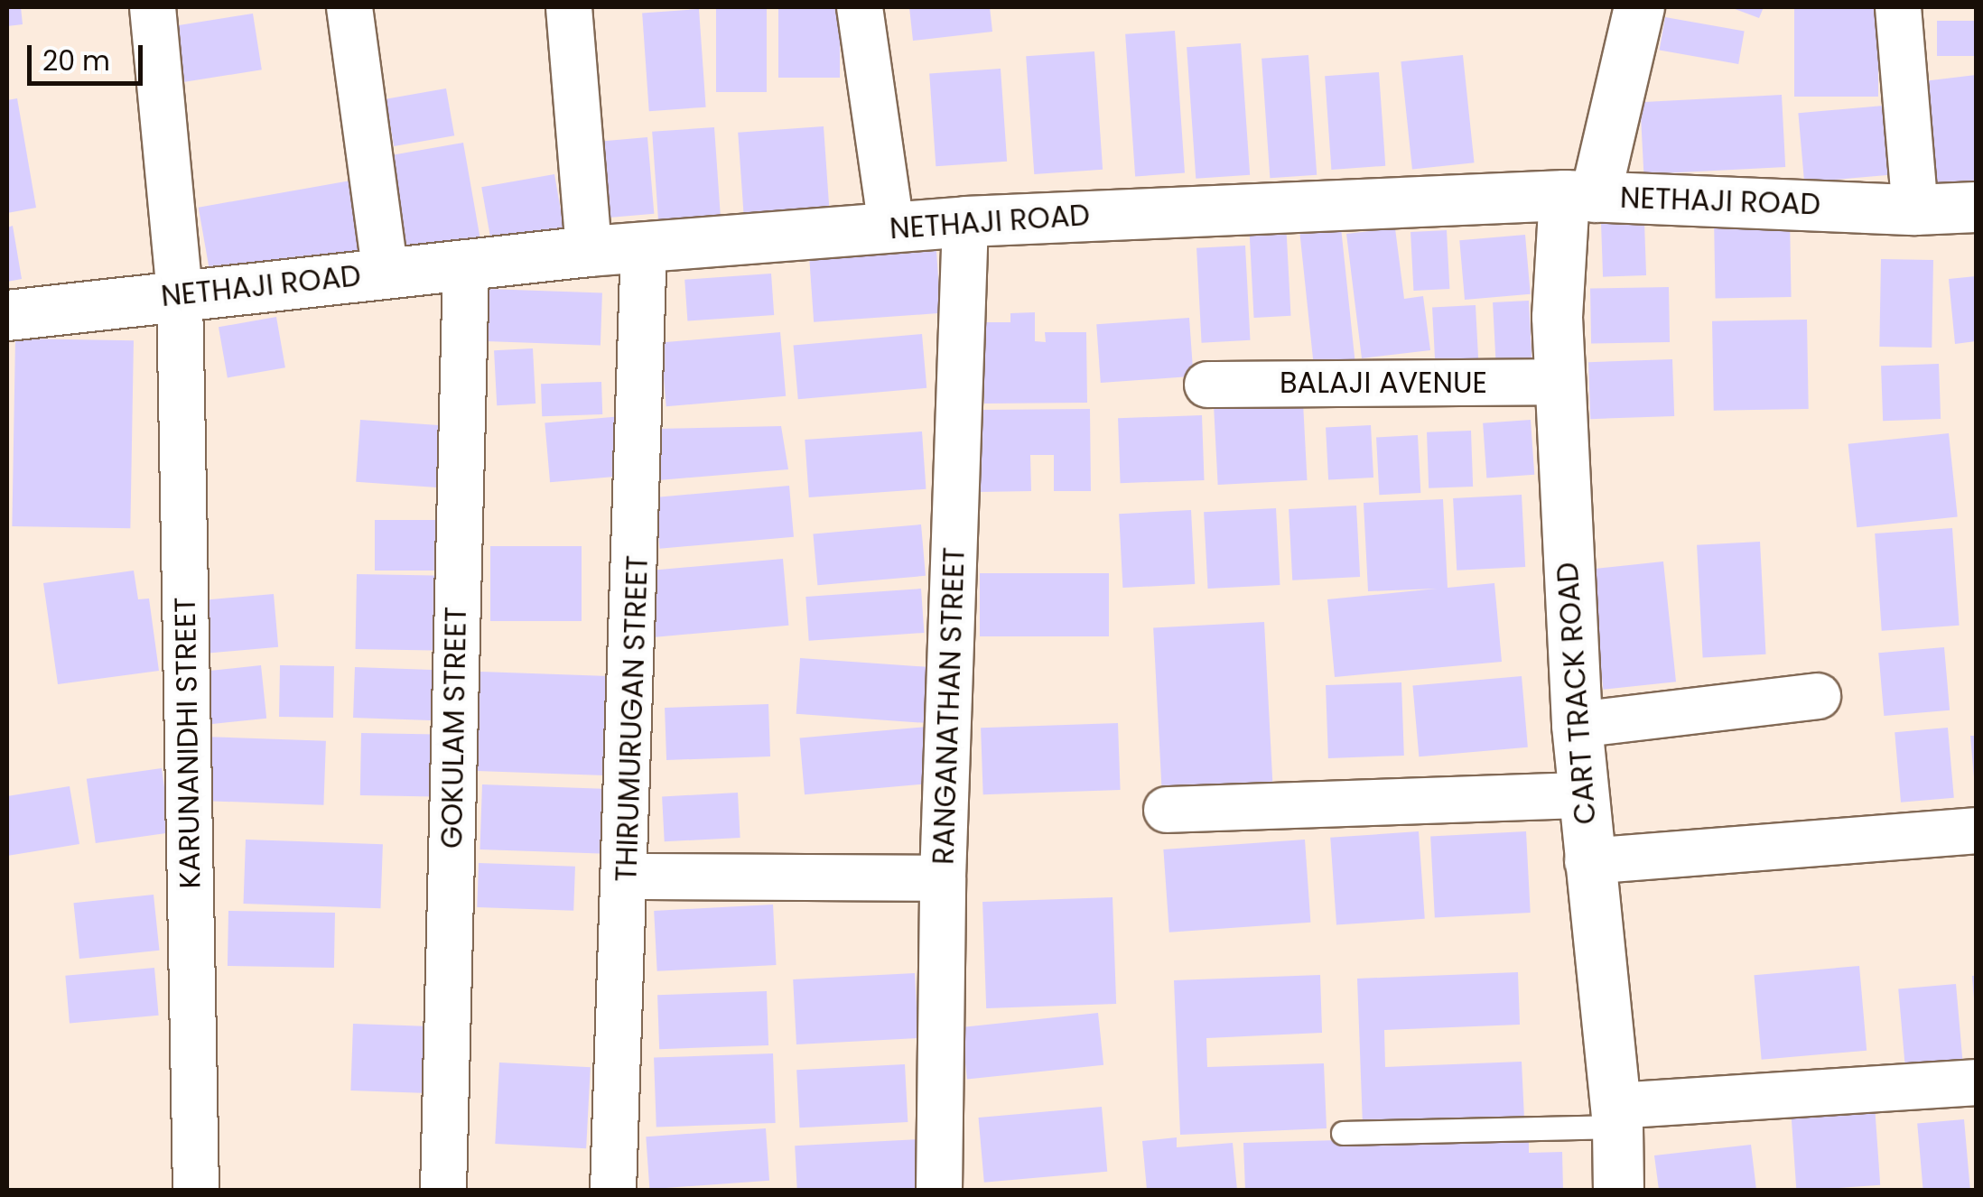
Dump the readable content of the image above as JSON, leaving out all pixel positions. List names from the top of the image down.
{
  "streets": {
    "street": [
      "NETHAJI ROAD",
      "BALAJI AVENUE",
      "CART TRACK ROAD",
      "RANGANATHAN STREET",
      "THIRUMURUGAN STREET",
      "GOKULAM STREET",
      "KARUNANIDHI STREET"
    ]
  },
  "crossings": [
    ["NETHAJI ROAD", "CART TRACK ROAD"],
    ["NETHAJI ROAD", "RANGANATHAN STREET"],
    ["NETHAJI ROAD", "THIRUMURUGAN STREET"],
    ["NETHAJI ROAD", "GOKULAM STREET"],
    ["NETHAJI ROAD", "KARUNANIDHI STREET"],
    ["BALAJI AVENUE", "CART TRACK ROAD"]
  ],
  "scale_bar": "20 m"
}
